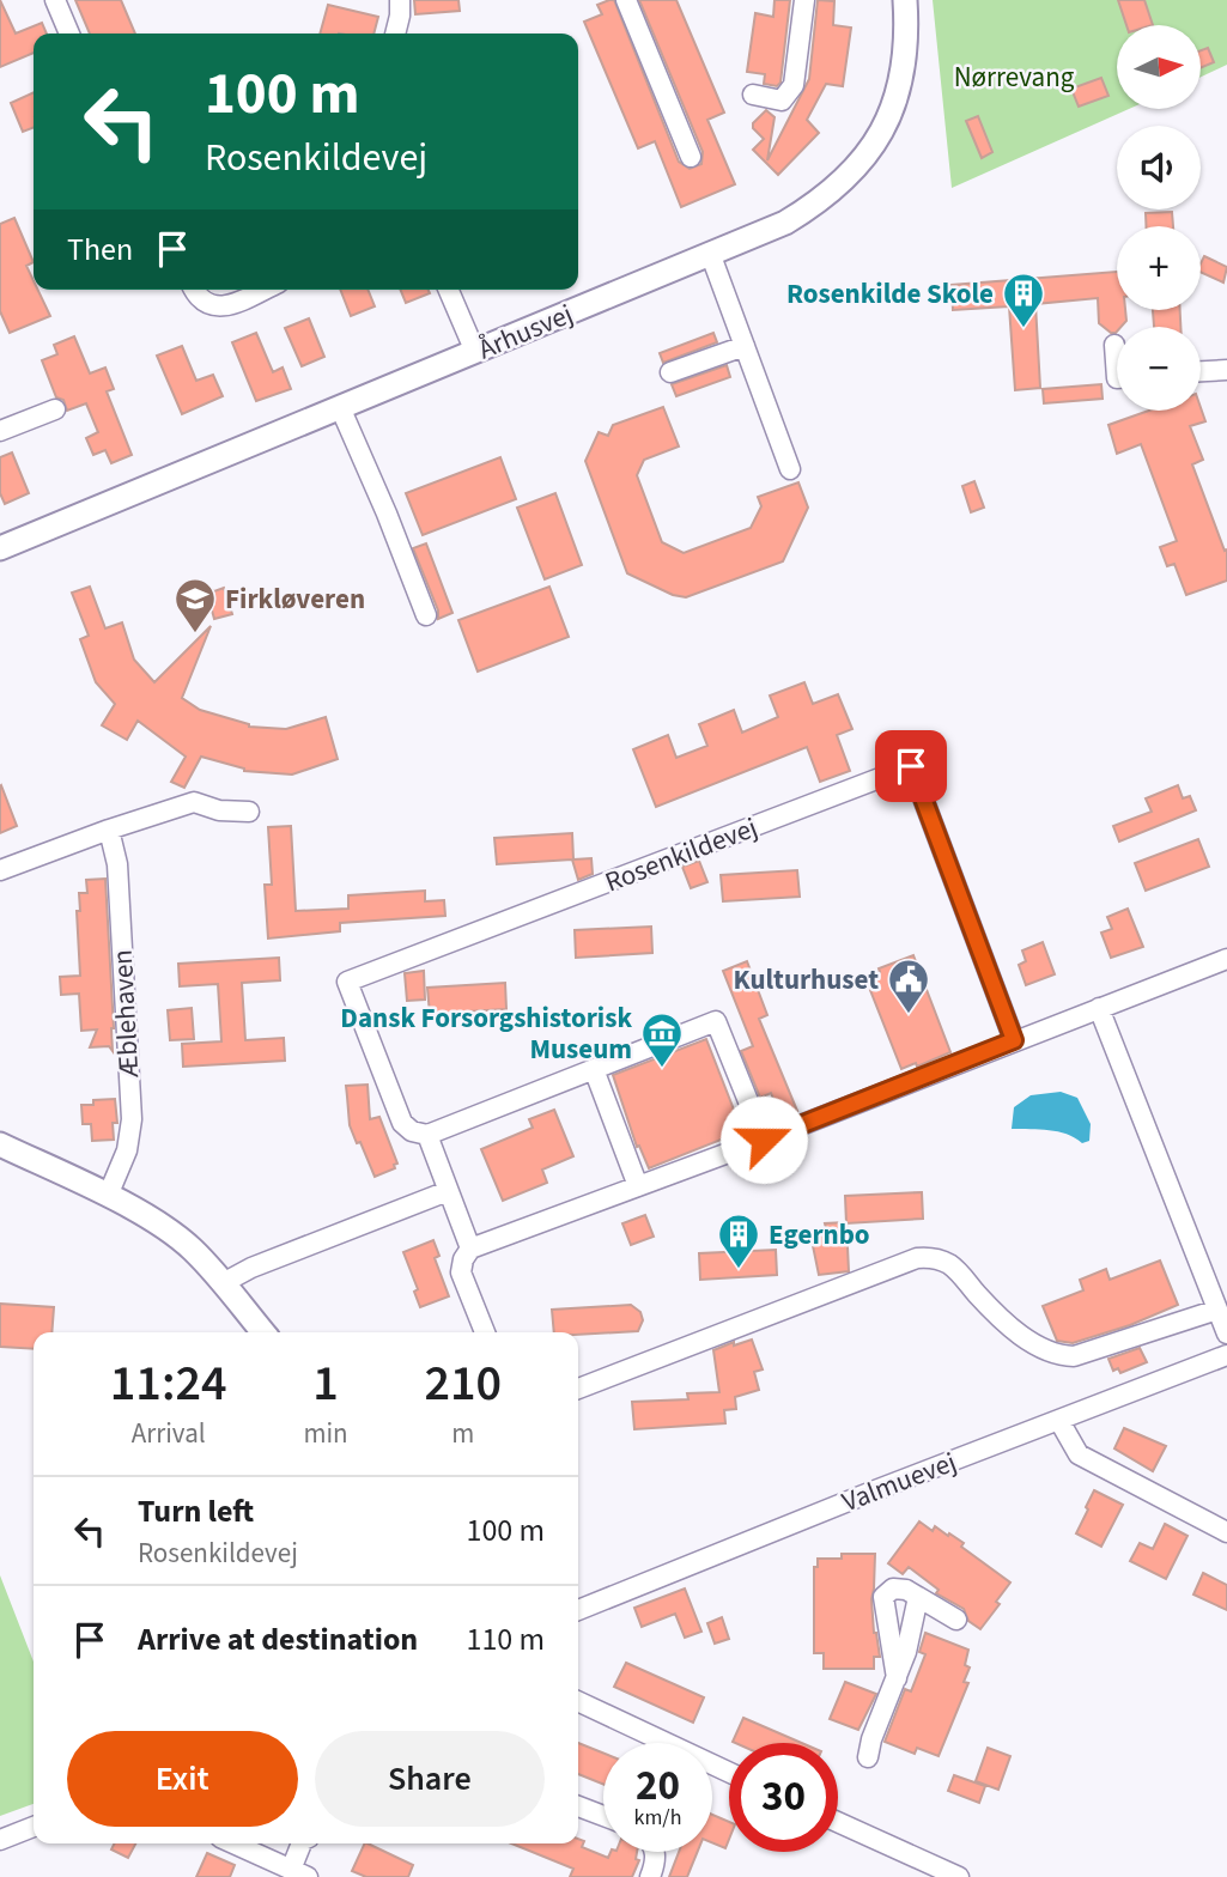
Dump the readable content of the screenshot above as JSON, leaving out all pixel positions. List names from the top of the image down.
{
  "streets": {
    "street": [
      "Århusvej",
      "Rosenkildevej",
      "Æblehaven",
      "Valmuevej"
    ]
  },
  "parks": ["Nørrevang"],
  "places": {
    "building": ["Rosenkilde Skole", "Egernbo"],
    "school or university": ["Firkløveren"],
    "public building": ["Kulturhuset"],
    "museum": ["Dansk Forsorgshistorisk Museum"]
  },
  "north": "right",
  "page": {
    "map_buttons": ["+", "−"],
    "turn": ["100 m", "Rosenkildevej"],
    "then": "Then",
    "eta": [
      "11:24",
      "Arrival",
      "1",
      "min",
      "210",
      "m"
    ],
    "list": [
      {
        "name": "Turn left",
        "note": "Rosenkildevej",
        "value": "100 m"
      },
      {
        "name": "Arrive at destination",
        "value": "110 m"
      }
    ],
    "buttons": ["Exit", "Share"],
    "speed": "20 km/h",
    "limit": "30"
  }
}
